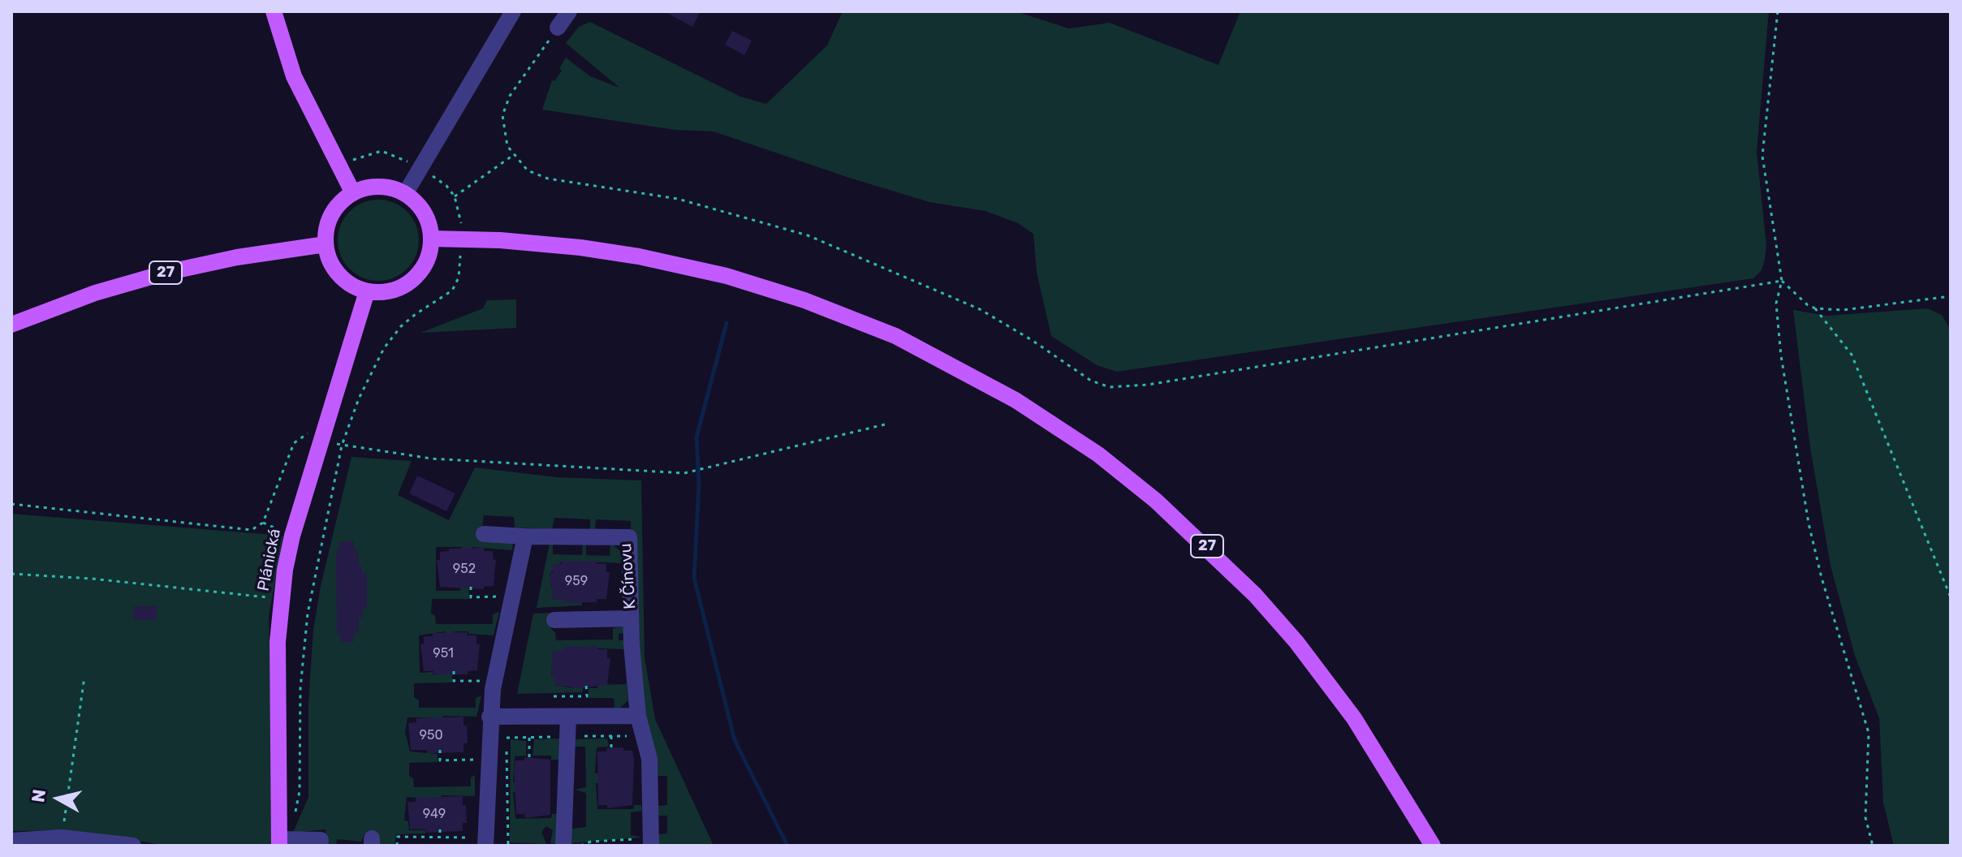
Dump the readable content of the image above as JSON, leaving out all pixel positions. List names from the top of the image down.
{
  "streets": {
    "main road": ["27", "Plánická"],
    "street": ["K Čínovu"]
  },
  "crossings": [
    ["27", "Plánická"]
  ],
  "house_numbers": [
    "952",
    "959",
    "951",
    "950",
    "949"
  ],
  "north": "left"
}
